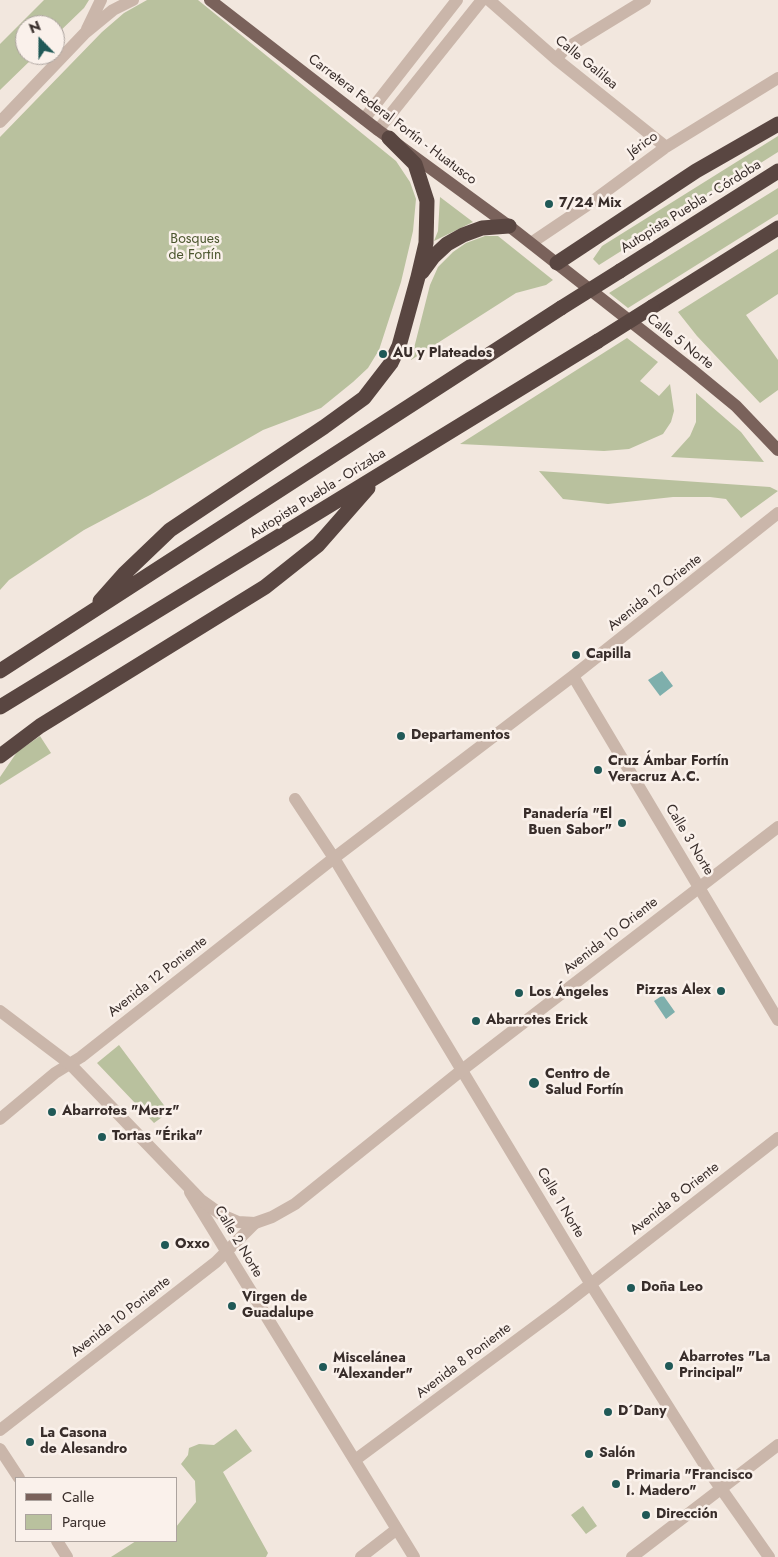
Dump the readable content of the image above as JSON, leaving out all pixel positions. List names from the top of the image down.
{
  "streets": {
    "highway": ["Autopista Puebla - Córdoba", "Autopista Puebla - Orizaba"],
    "main road": ["Carretera Federal Fortín - Huatusco", "Calle 5 Norte"],
    "street": [
      "Calle Galilea",
      "Jérico",
      "Avenida 12 Oriente",
      "Calle 3 Norte",
      "Avenida 10 Oriente",
      "Avenida 12 Poniente",
      "Avenida 8 Oriente",
      "Calle 1 Norte",
      "Calle 2 Norte",
      "Avenida 10 Poniente",
      "Avenida 8 Poniente"
    ]
  },
  "crossings": [
    ["Calle Galilea", "Jérico"],
    ["Carretera Federal Fortín - Huatusco", "Jérico"],
    ["Carretera Federal Fortín - Huatusco", "Calle 5 Norte"],
    ["Autopista Puebla - Córdoba", "Autopista Puebla - Orizaba"],
    ["Avenida 12 Oriente", "Calle 3 Norte"],
    ["Avenida 12 Oriente", "Avenida 12 Poniente"],
    ["Avenida 12 Oriente", "Calle 1 Norte"],
    ["Calle 3 Norte", "Avenida 10 Oriente"],
    ["Avenida 10 Oriente", "Calle 1 Norte"],
    ["Avenida 10 Oriente", "Avenida 10 Poniente"],
    ["Avenida 12 Poniente", "Calle 1 Norte"],
    ["Avenida 12 Poniente", "Calle 2 Norte"],
    ["Avenida 8 Oriente", "Calle 1 Norte"],
    ["Avenida 8 Oriente", "Avenida 8 Poniente"],
    ["Calle 1 Norte", "Avenida 10 Poniente"],
    ["Calle 1 Norte", "Avenida 8 Poniente"],
    ["Calle 2 Norte", "Avenida 10 Poniente"],
    ["Calle 2 Norte", "Avenida 8 Poniente"]
  ],
  "parks": ["Bosques de Fortín"],
  "places": [
    "7/24 Mix",
    "AU y Plateados",
    "Capilla",
    "Departamentos",
    "Cruz Ámbar Fortín Veracruz A.C.",
    "Panadería \"El Buen Sabor\"",
    "Pizzas Alex",
    "Los Ángeles",
    "Abarrotes Erick",
    "Centro de Salud Fortín",
    "Abarrotes \"Merz\"",
    "Tortas \"Érika\"",
    "Oxxo",
    "Doña Leo",
    "Virgen de Guadalupe",
    "Abarrotes \"La Principal\"",
    "Miscelánea \"Alexander\"",
    "D´Dany",
    "La Casona de Alesandro",
    "Salón",
    "Primaria \"Francisco I. Madero\"",
    "Dirección"
  ],
  "legend": ["Calle", "Parque"],
  "north": "top"
}
